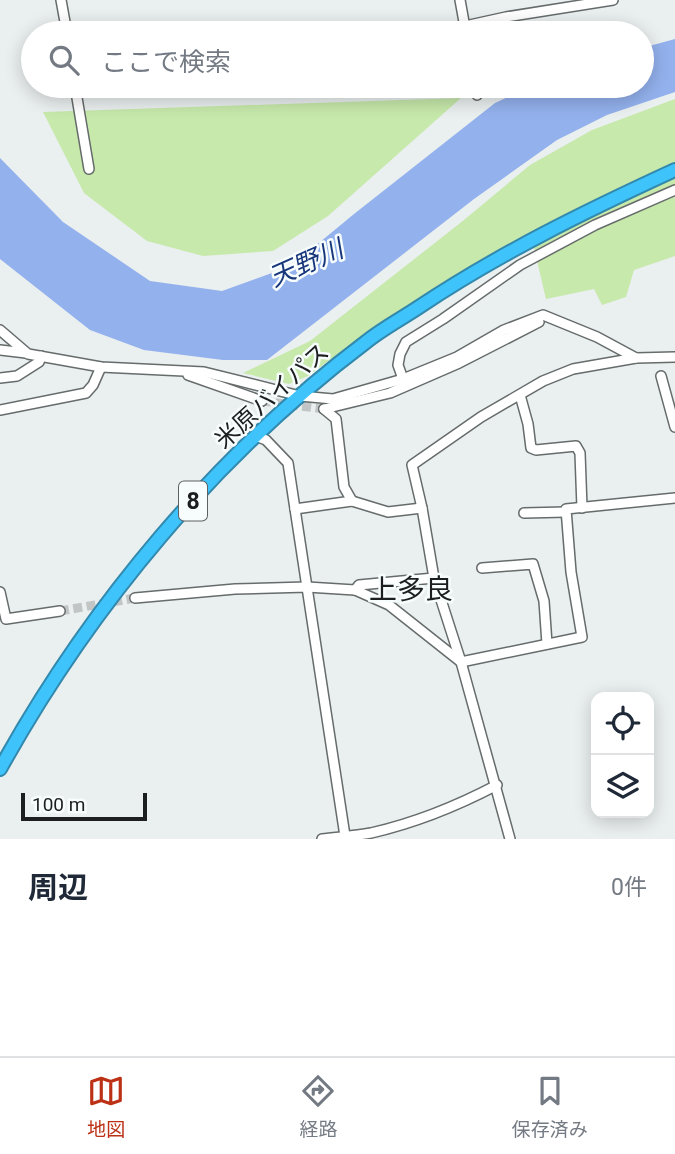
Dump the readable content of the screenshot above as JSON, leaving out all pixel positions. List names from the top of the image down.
{
  "streets": {
    "highway": ["米原バイパス", "8"]
  },
  "districts": ["上多良"],
  "water": ["天野川"],
  "scale_bar": "100 m",
  "page": {
    "search": "ここで検索",
    "scale": "100 m",
    "heading": ["周辺", "0件"],
    "nav": ["地図", "経路", "保存済み"]
  }
}
